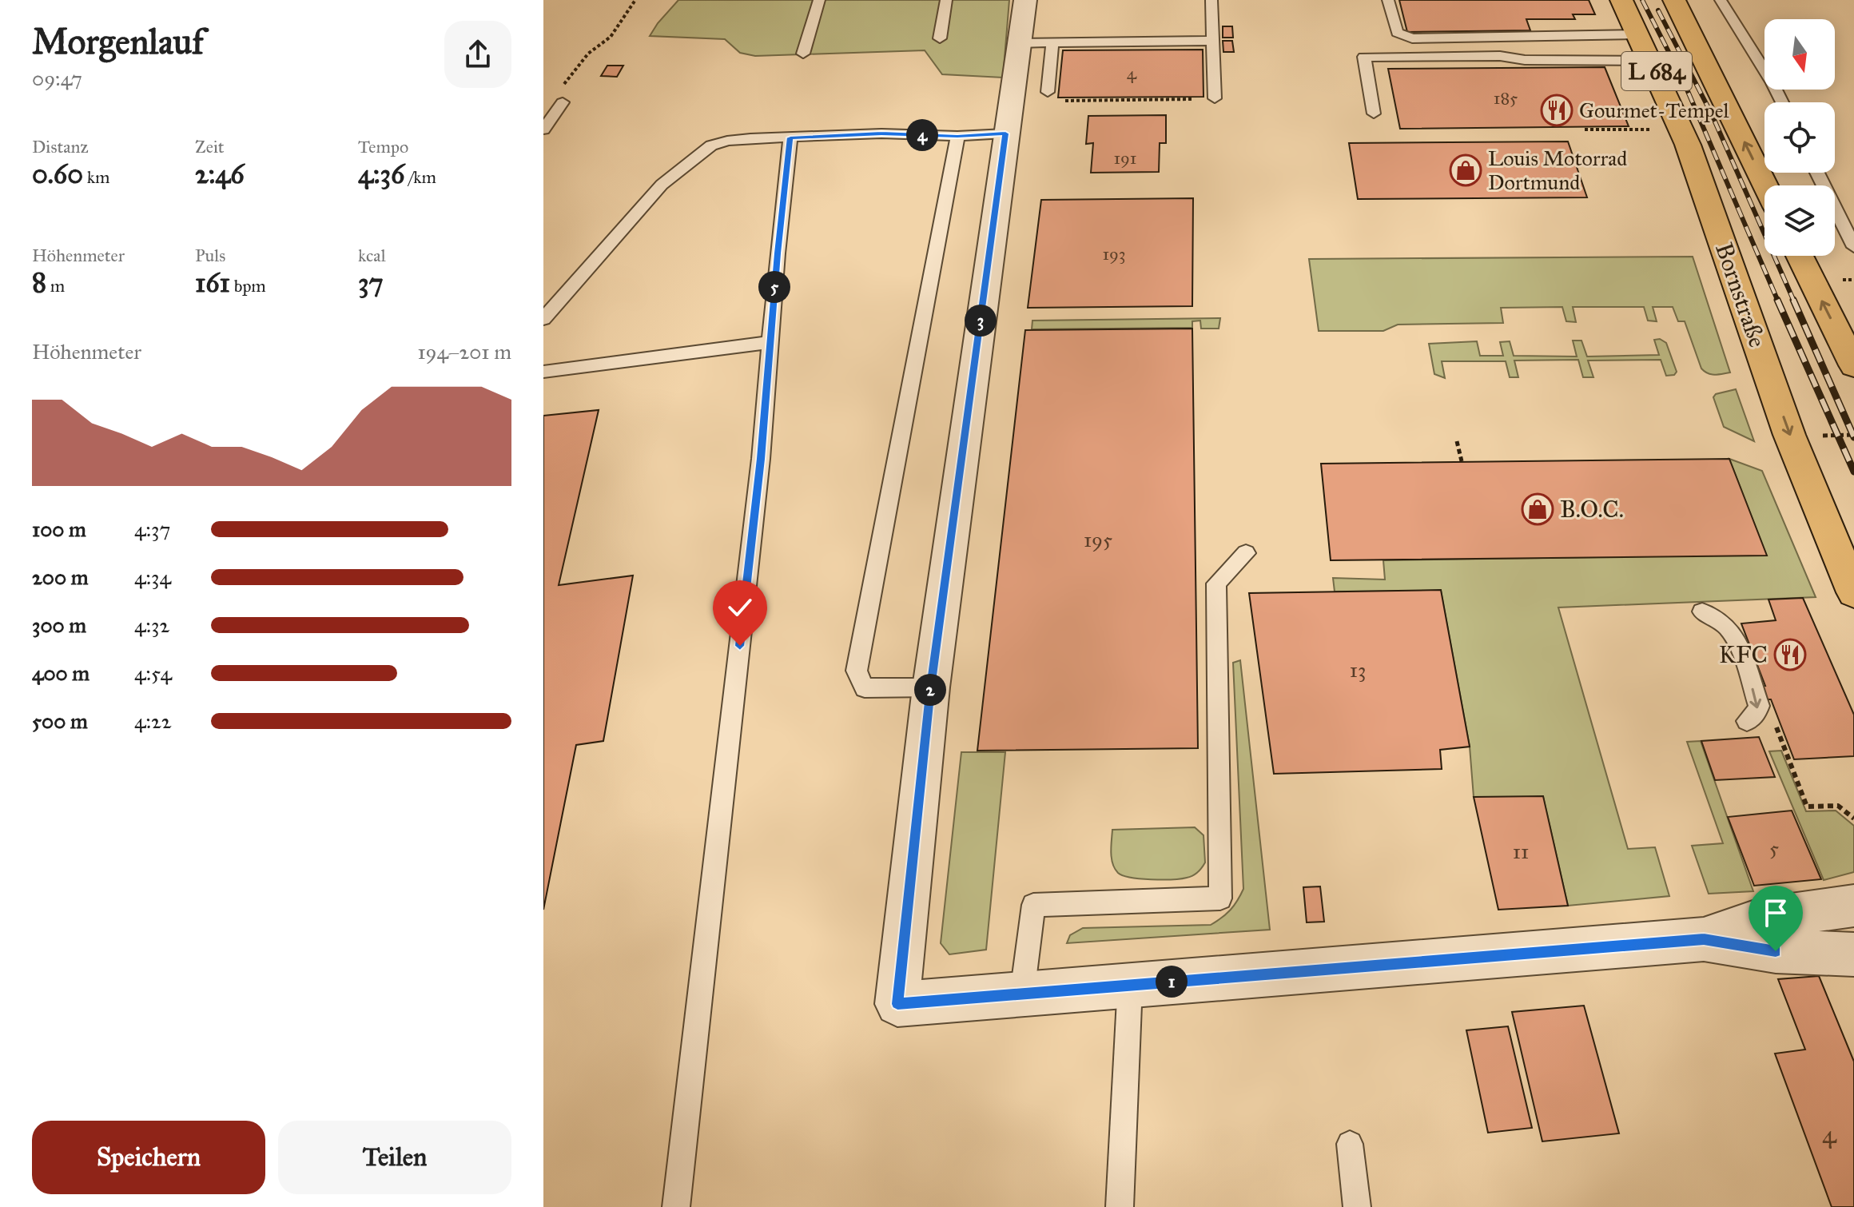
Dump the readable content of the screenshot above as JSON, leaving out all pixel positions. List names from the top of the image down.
{
  "streets": {
    "main road": ["L 684", "Bornstraße"]
  },
  "places": {
    "restaurant": ["Gourmet-Tempel", "KFC"],
    "shop": ["Louis Motorrad Dortmund", "B.O.C."]
  },
  "house_numbers": [
    "4",
    "185",
    "191",
    "193",
    "195",
    "13",
    "5",
    "11",
    "4"
  ],
  "north": "bottom",
  "page": {
    "heading": ["Morgenlauf", "09:47"],
    "stats": [
      ["Distanz", "0.60 km"],
      ["Zeit", "2:46"],
      ["Tempo", "4:36 /km"],
      ["Höhenmeter", "8 m"],
      ["Puls", "161 bpm"],
      ["kcal", "37"]
    ],
    "pins": [
      "4",
      "5",
      "3",
      "2",
      "1"
    ],
    "chart": ["Höhenmeter", "194–201 m"],
    "list": [
      {
        "name": "100 m",
        "note": "4:37"
      },
      {
        "name": "200 m",
        "note": "4:34"
      },
      {
        "name": "300 m",
        "note": "4:32"
      },
      {
        "name": "400 m",
        "note": "4:54"
      },
      {
        "name": "500 m",
        "note": "4:22"
      }
    ],
    "buttons": ["Speichern", "Teilen"]
  }
}
